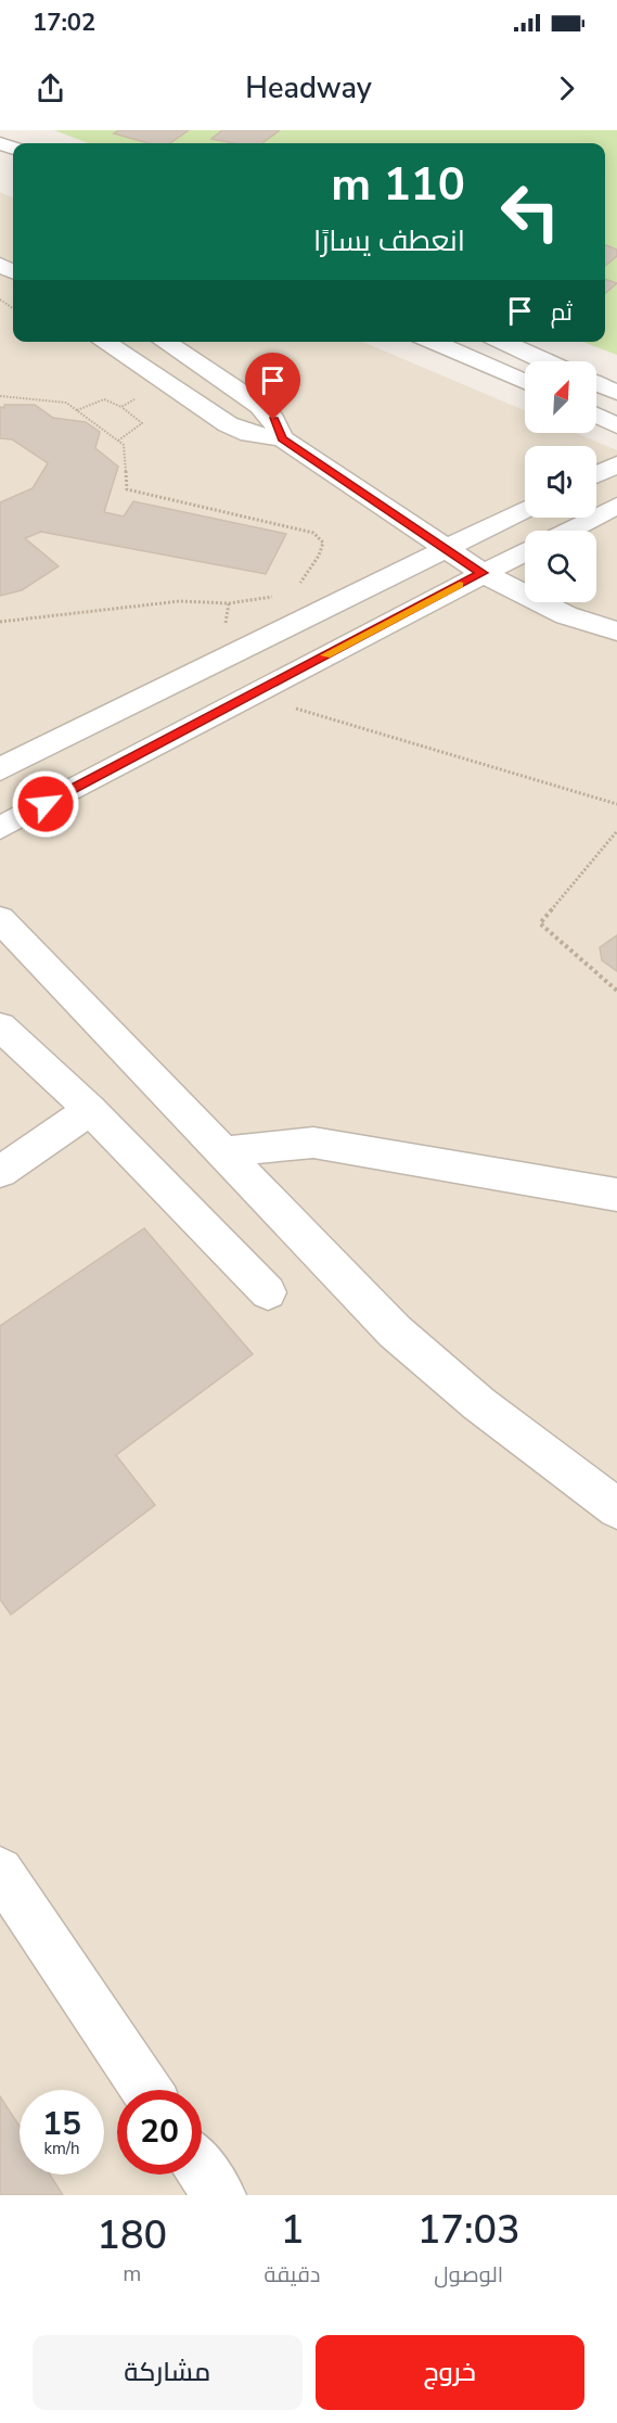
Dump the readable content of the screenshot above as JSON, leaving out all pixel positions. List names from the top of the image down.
{
  "north": "top right",
  "page": {
    "status": "17:02",
    "header": "Headway",
    "turn": ["110 m", "انعطف يسارًا"],
    "then": "ثم",
    "speed": "15 km/h",
    "limit": "20",
    "eta": [
      "17:03",
      "الوصول",
      "1",
      "دقيقة",
      "180",
      "m"
    ],
    "buttons": ["خروج", "مشاركة"]
  }
}
